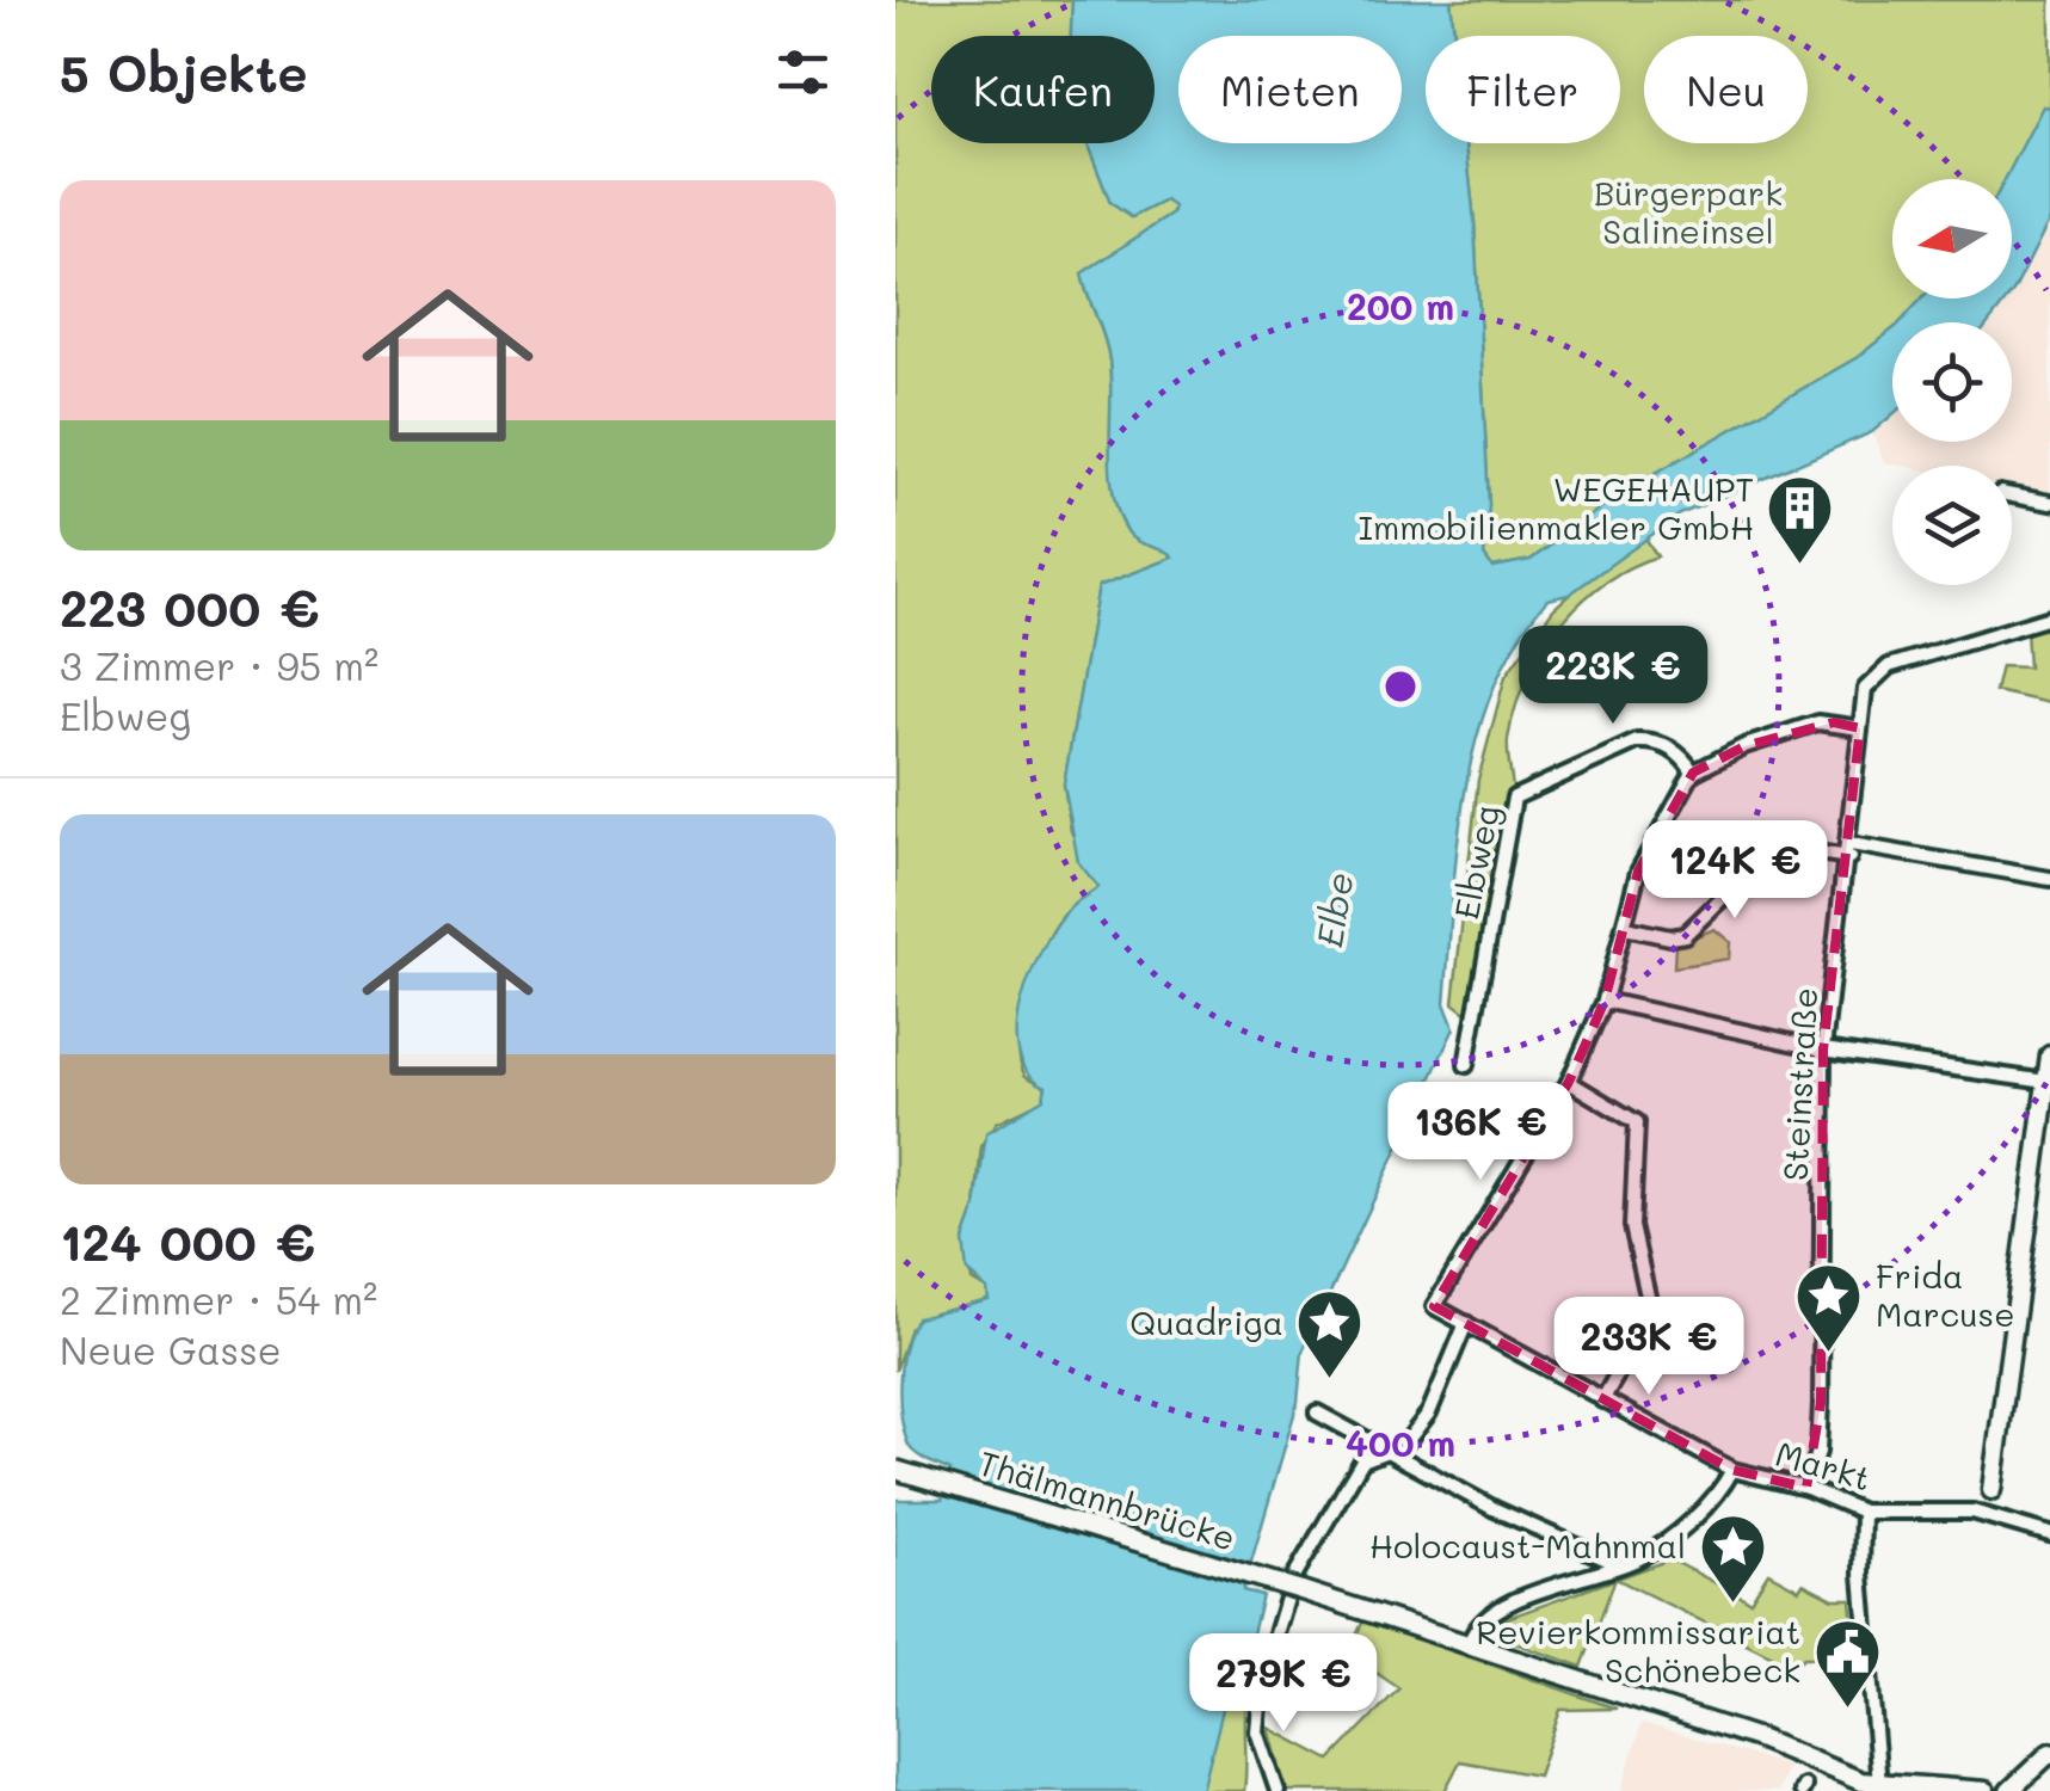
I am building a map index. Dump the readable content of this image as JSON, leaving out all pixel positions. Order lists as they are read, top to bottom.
{
  "streets": {
    "street": [
      "Elbweg",
      "Steinstraße",
      "Markt",
      "Thälmannbrücke"
    ]
  },
  "crossings": [
    ["Steinstraße", "Markt"]
  ],
  "water": ["Elbe"],
  "parks": ["Bürgerpark Salineinsel"],
  "places": {
    "building": ["WEGEHAUPT Immobilienmakler GmbH"],
    "place": ["Frida Marcuse", "Quadriga", "Holocaust-Mahnmal"],
    "public building": ["Revierkommissariat Schönebeck"]
  },
  "north": "left",
  "page": {
    "heading": "5 Objekte",
    "chip": [
      "Kaufen",
      "Mieten",
      "Filter",
      "Neu"
    ],
    "list": [
      {
        "name": "223 000 €",
        "note": "3 Zimmer · 95 m² · Elbweg"
      },
      {
        "name": "124 000 €",
        "note": "2 Zimmer · 54 m² · Neue Gasse"
      }
    ],
    "price": [
      "223K €",
      "124K €",
      "136K €",
      "233K €",
      "279K €"
    ]
  },
  "rings": ["200 m", "400 m"]
}
